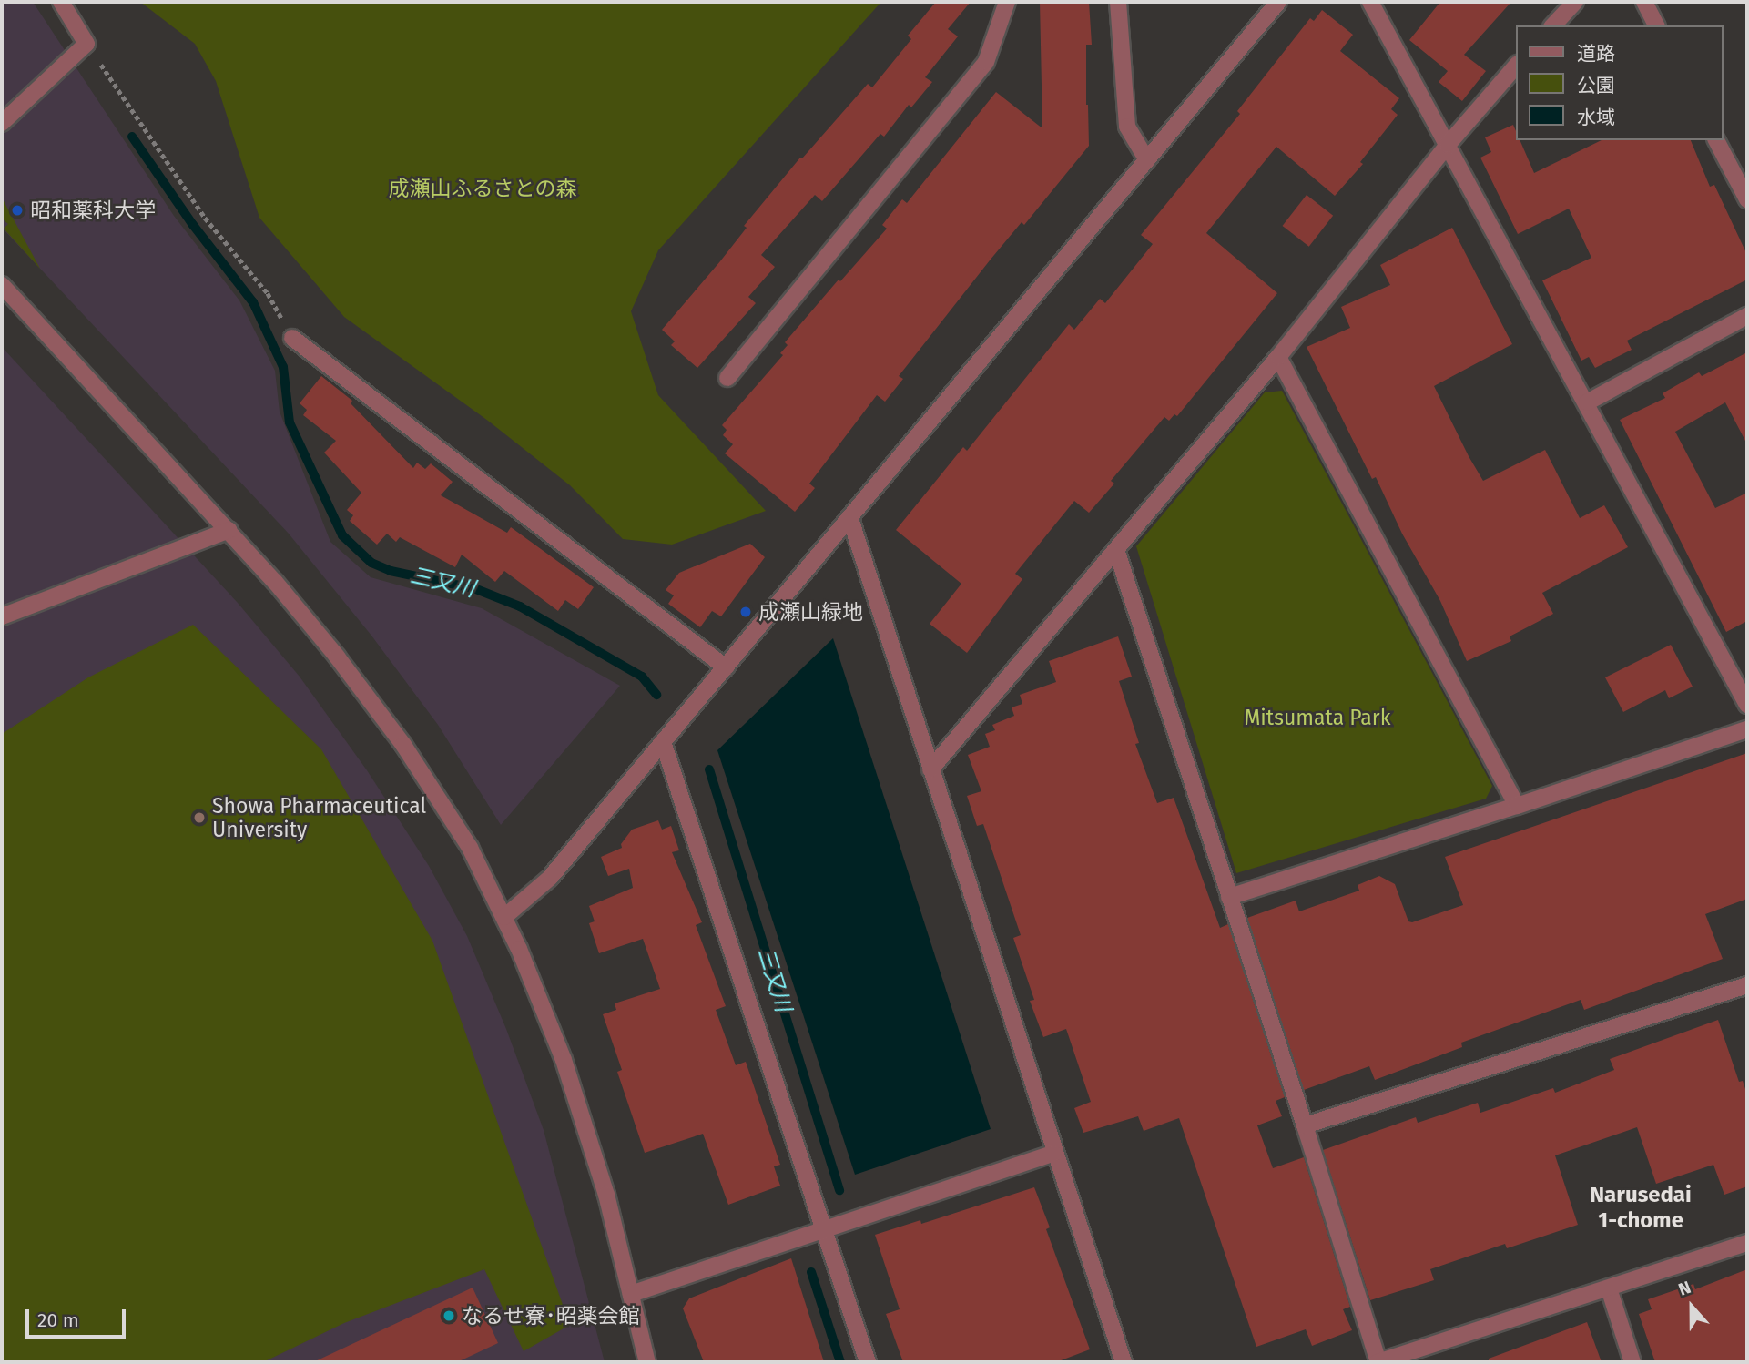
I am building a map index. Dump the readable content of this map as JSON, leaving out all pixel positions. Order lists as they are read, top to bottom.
{
  "districts": ["Narusedai 1-chome"],
  "water": ["三又川"],
  "parks": ["成瀬山ふるさとの森", "Mitsumata Park"],
  "places": [
    "昭和薬科大学",
    "成瀬山緑地",
    "Showa Pharmaceutical University",
    "なるせ寮･昭薬会館"
  ],
  "legend": ["道路", "公園", "水域"],
  "scale_bar": "20 m",
  "north": "top"
}
